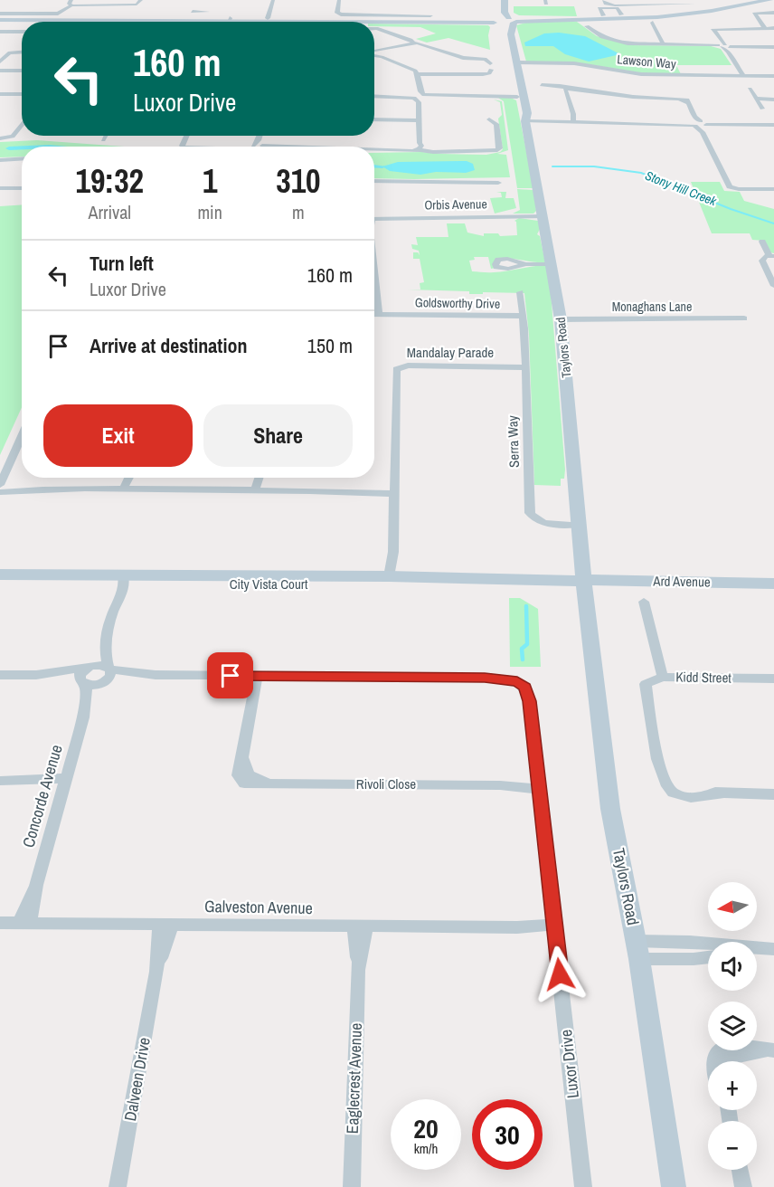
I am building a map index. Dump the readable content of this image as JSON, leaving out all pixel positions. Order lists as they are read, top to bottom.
{
  "streets": {
    "street": [
      "Lawson Way",
      "Orbis Avenue",
      "Goldsworthy Drive",
      "Monaghans Lane",
      "Taylors Road",
      "Mandalay Parade",
      "Serra Way",
      "Ard Avenue",
      "City Vista Court",
      "Kidd Street",
      "Rivoli Close",
      "Concorde Avenue",
      "Galveston Avenue",
      "Luxor Drive",
      "Eaglecrest Avenue",
      "Dalveen Drive"
    ]
  },
  "crossings": [
    ["Lawson Way", "Taylors Road"],
    ["Orbis Avenue", "Taylors Road"],
    ["Goldsworthy Drive", "Serra Way"],
    ["Monaghans Lane", "Taylors Road"],
    ["Taylors Road", "Serra Way"],
    ["Taylors Road", "Ard Avenue"],
    ["Taylors Road", "City Vista Court"],
    ["Mandalay Parade", "Serra Way"],
    ["Mandalay Parade", "City Vista Court"],
    ["Ard Avenue", "City Vista Court"],
    ["Rivoli Close", "Luxor Drive"],
    ["Concorde Avenue", "Galveston Avenue"],
    ["Concorde Avenue", "Luxor Drive"],
    ["Galveston Avenue", "Luxor Drive"],
    ["Galveston Avenue", "Eaglecrest Avenue"],
    ["Galveston Avenue", "Dalveen Drive"]
  ],
  "water": ["Stony Hill Creek"],
  "north": "left",
  "page": {
    "turn": ["160 m", "Luxor Drive"],
    "eta": [
      "19:32",
      "Arrival",
      "1",
      "min",
      "310",
      "m"
    ],
    "list": [
      {
        "name": "Turn left",
        "note": "Luxor Drive",
        "value": "160 m"
      },
      {
        "name": "Arrive at destination",
        "value": "150 m"
      }
    ],
    "buttons": ["Exit", "Share"],
    "map_buttons": ["+", "−"],
    "speed": "20 km/h",
    "limit": "30"
  }
}
